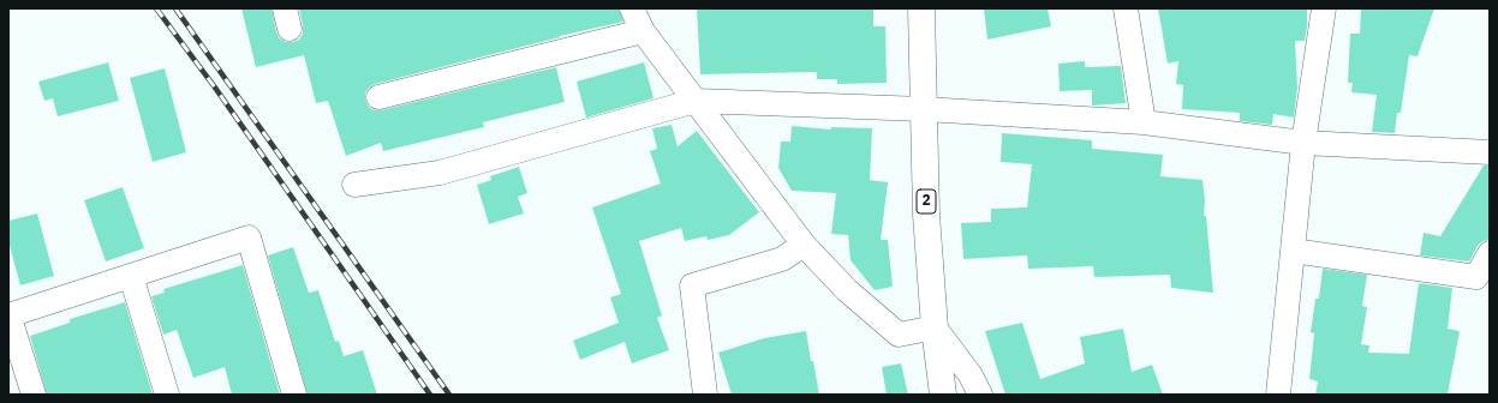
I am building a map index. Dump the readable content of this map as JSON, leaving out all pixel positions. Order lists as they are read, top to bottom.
{
  "streets": {
    "highway": ["2"]
  }
}
